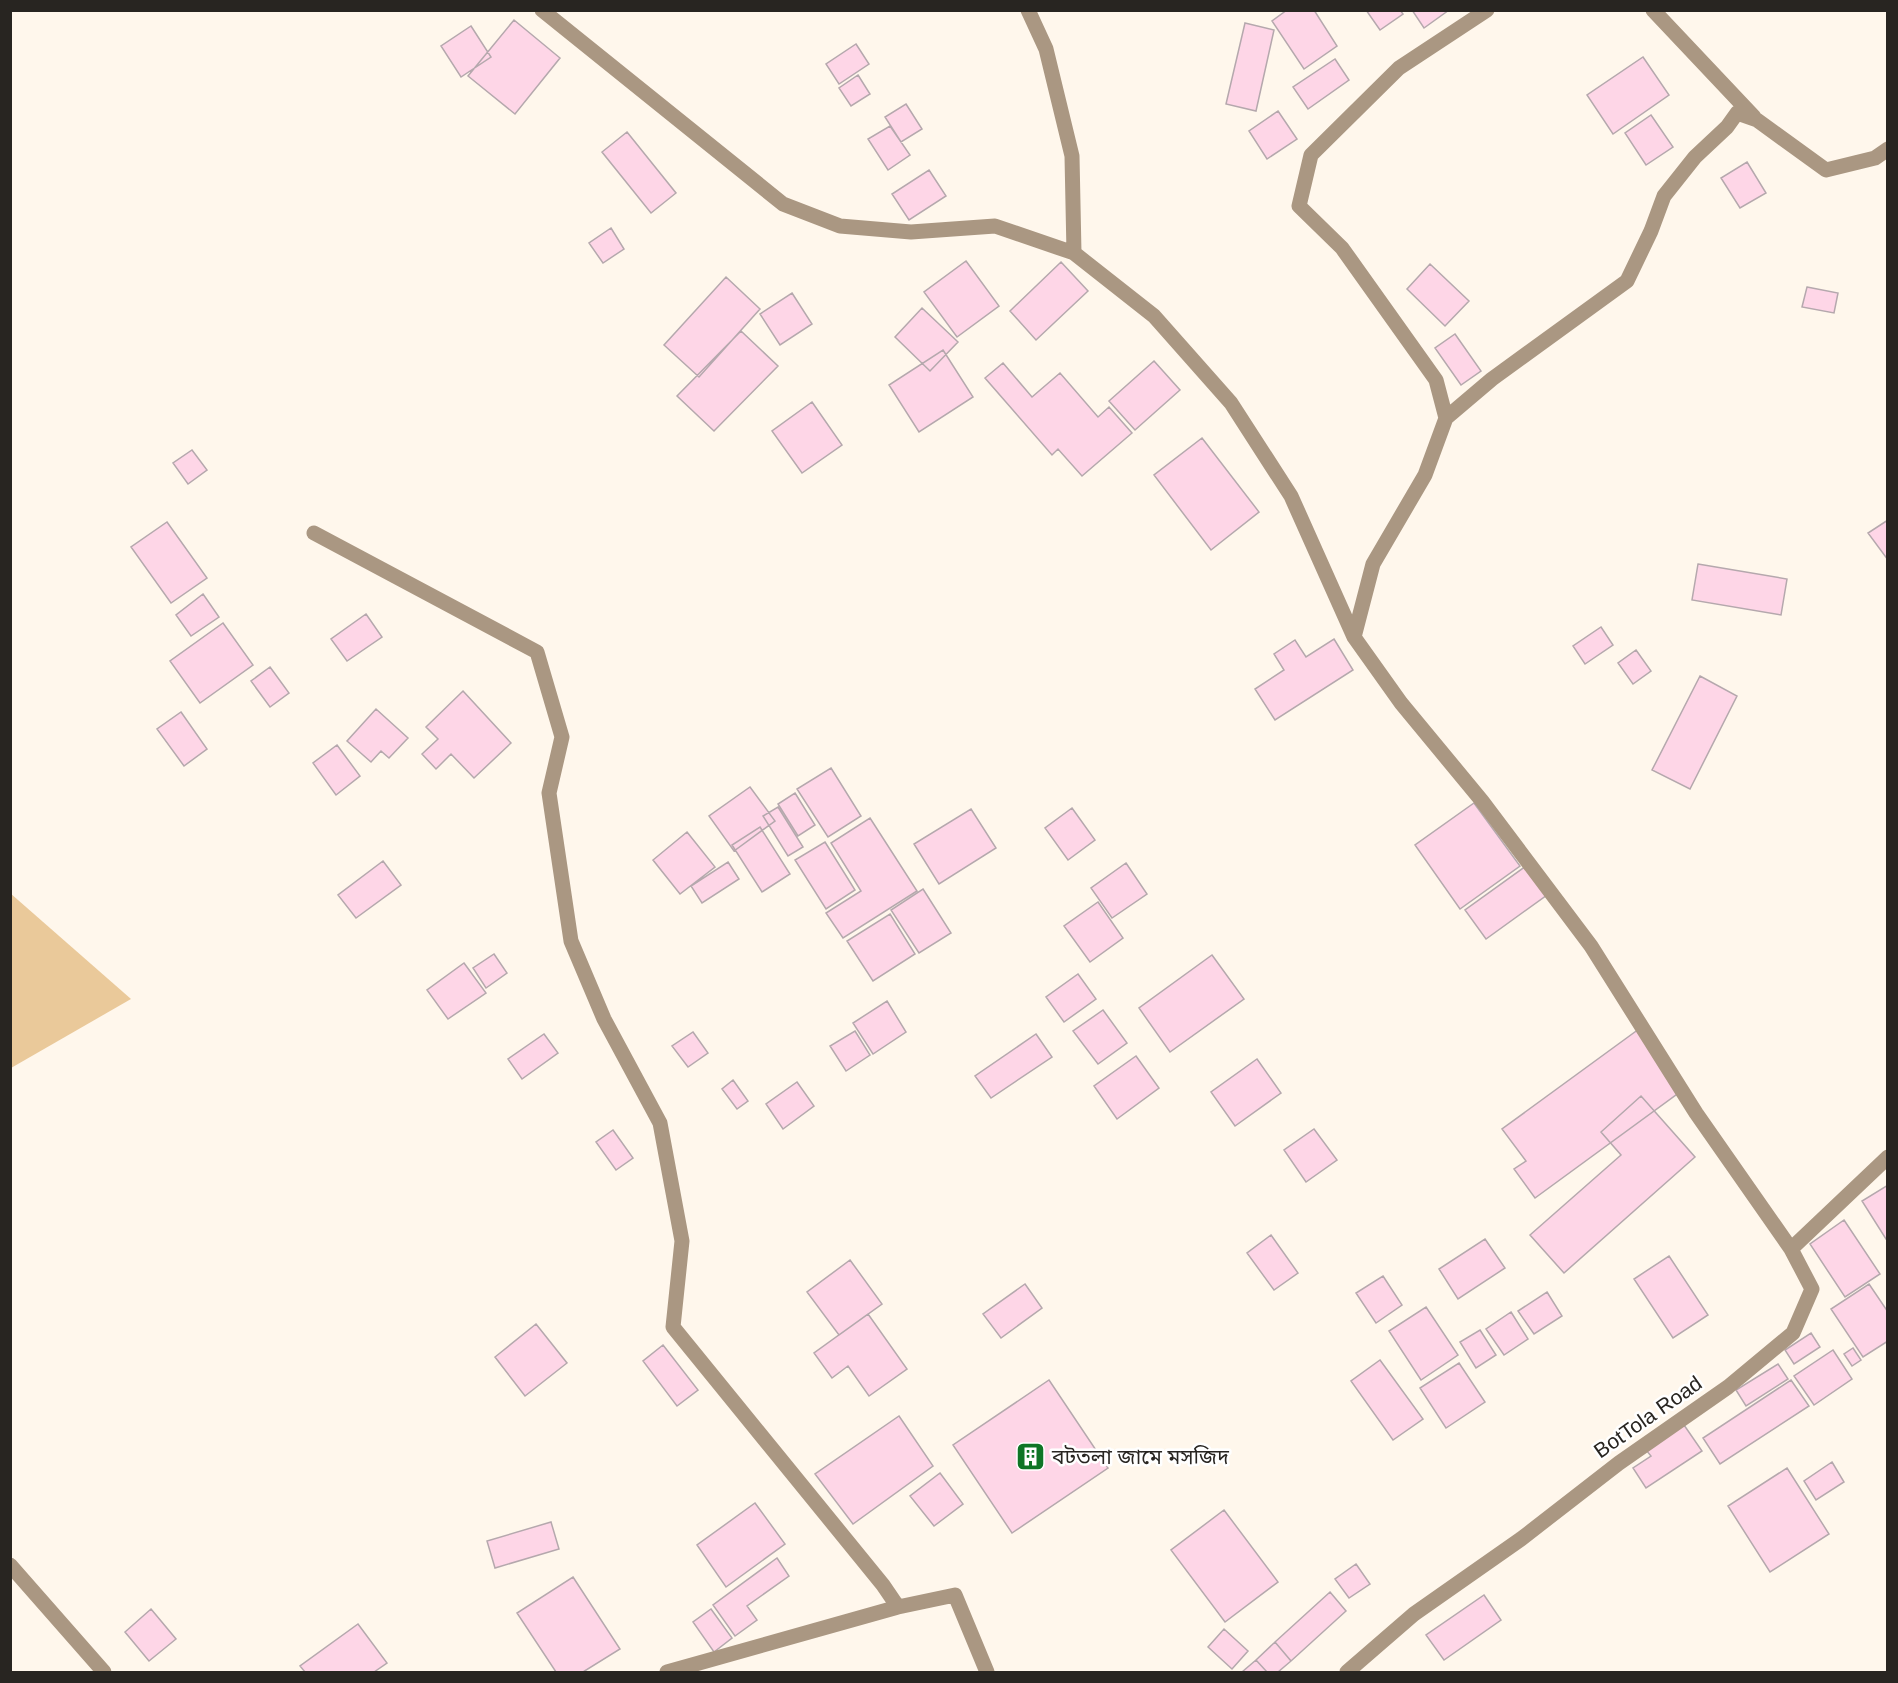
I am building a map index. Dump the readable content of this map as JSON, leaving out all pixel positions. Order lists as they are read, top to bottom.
{
  "streets": {
    "street": ["BotTola Road"]
  },
  "places": {
    "building": ["বটতলা জামে মসজিদ"]
  }
}
